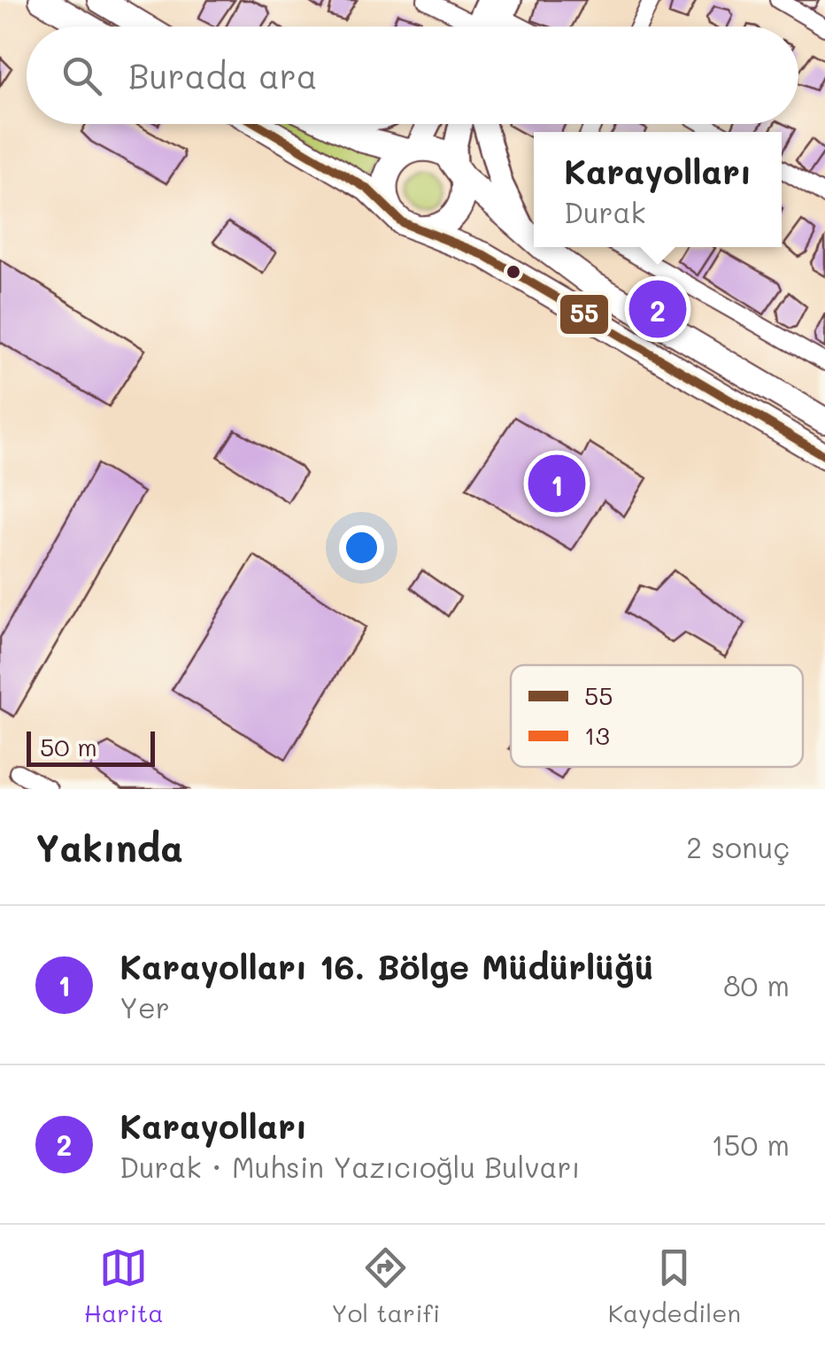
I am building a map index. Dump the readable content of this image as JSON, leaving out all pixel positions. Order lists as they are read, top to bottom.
{
  "lines": ["transit line 55"],
  "legend": ["55", "13"],
  "scale_bar": "50 m",
  "page": {
    "search": "Burada ara",
    "popup": ["Karayolları", "Durak"],
    "pins": ["2", "1"],
    "scale": "50 m",
    "heading": ["Yakında", "2 sonuç"],
    "list": [
      {
        "mark": "1",
        "name": "Karayolları 16. Bölge Müdürlüğü",
        "note": "Yer",
        "value": "80 m"
      },
      {
        "mark": "2",
        "name": "Karayolları",
        "note": "Durak · Muhsin Yazıcıoğlu Bulvarı",
        "value": "150 m"
      }
    ],
    "nav": ["Harita", "Yol tarifi", "Kaydedilen"]
  }
}
